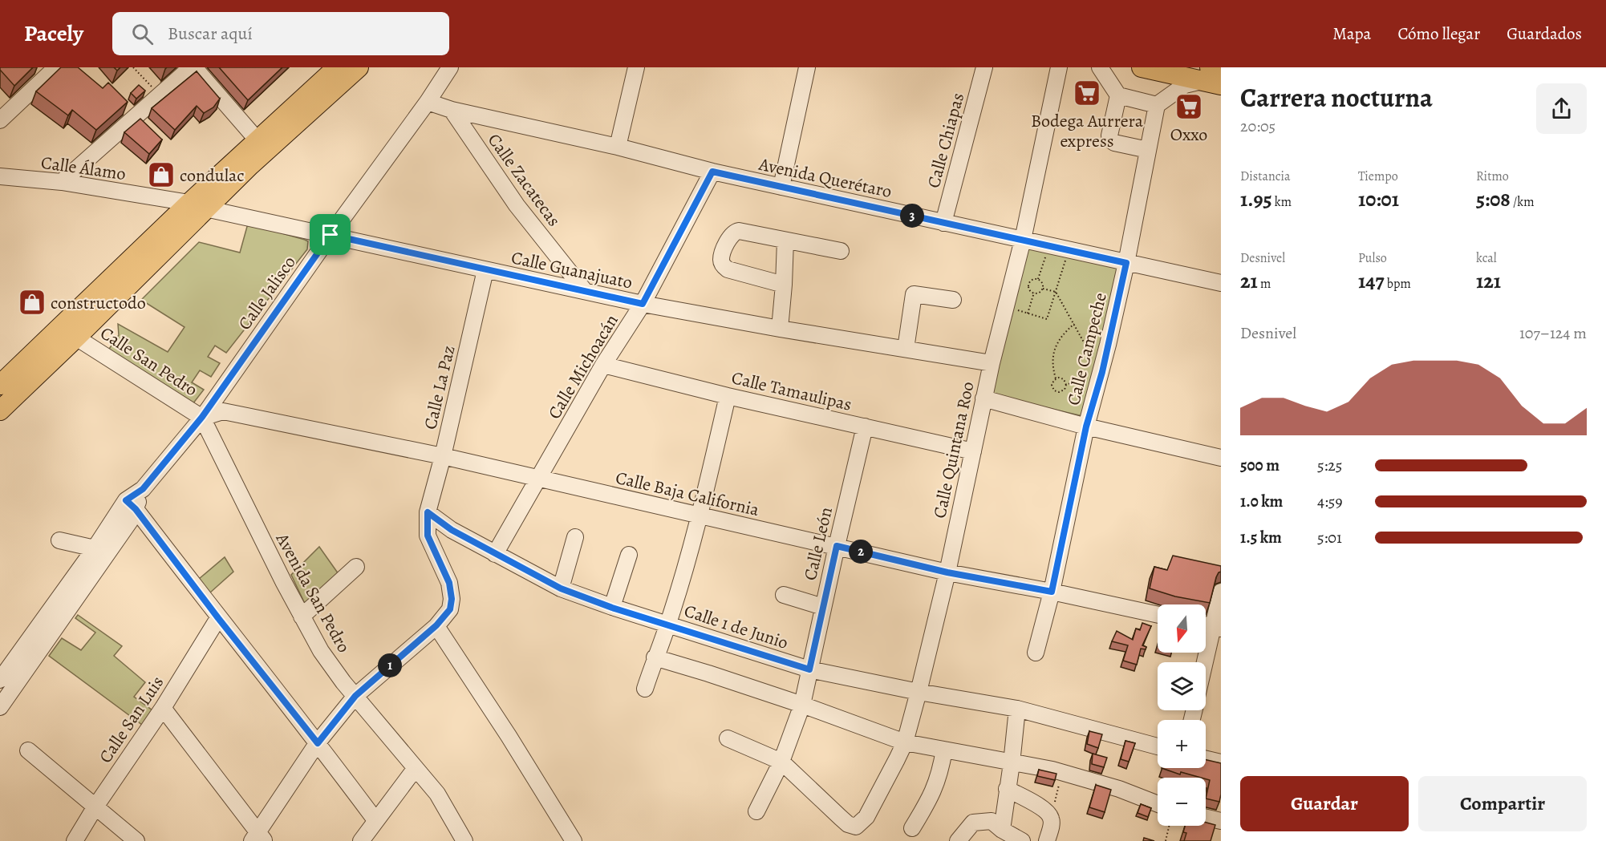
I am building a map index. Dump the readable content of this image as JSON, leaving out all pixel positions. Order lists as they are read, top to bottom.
{
  "streets": {
    "street": [
      "Calle Chiapas",
      "Calle Álamo",
      "Avenida Querétaro",
      "Calle Zacatecas",
      "Calle Guanajuato",
      "Calle Jalisco",
      "Calle Campeche",
      "Calle San Pedro",
      "Calle Michoacán",
      "Calle La Paz",
      "Calle Tamaulipas",
      "Calle Quintana Roo",
      "Calle Baja California",
      "Calle León",
      "Avenida San Pedro",
      "Calle 1 de Junio",
      "Calle San Luis"
    ]
  },
  "crossings": [
    ["Calle Chiapas", "Avenida Querétaro"],
    ["Calle Álamo", "Calle Guanajuato"],
    ["Avenida Querétaro", "Calle Zacatecas"],
    ["Avenida Querétaro", "Calle Campeche"],
    ["Avenida Querétaro", "Calle Michoacán"],
    ["Avenida Querétaro", "Calle Quintana Roo"],
    ["Calle Zacatecas", "Calle Guanajuato"],
    ["Calle Guanajuato", "Calle Jalisco"],
    ["Calle Guanajuato", "Calle Michoacán"],
    ["Calle Guanajuato", "Calle La Paz"],
    ["Calle Guanajuato", "Calle Quintana Roo"],
    ["Calle Jalisco", "Calle San Pedro"],
    ["Calle Jalisco", "Calle Baja California"],
    ["Calle Jalisco", "Avenida San Pedro"],
    ["Calle Campeche", "Calle Baja California"],
    ["Calle San Pedro", "Calle Baja California"],
    ["Calle San Pedro", "Avenida San Pedro"],
    ["Calle Michoacán", "Calle Tamaulipas"],
    ["Calle Michoacán", "Calle Baja California"],
    ["Calle Michoacán", "Calle 1 de Junio"],
    ["Calle La Paz", "Calle Baja California"],
    ["Calle La Paz", "Calle 1 de Junio"],
    ["Calle Tamaulipas", "Calle Quintana Roo"],
    ["Calle Tamaulipas", "Calle León"],
    ["Calle Quintana Roo", "Calle Baja California"],
    ["Calle Quintana Roo", "Calle León"],
    ["Calle Quintana Roo", "Calle 1 de Junio"],
    ["Calle Baja California", "Calle León"],
    ["Calle Baja California", "Avenida San Pedro"],
    ["Calle León", "Calle 1 de Junio"]
  ],
  "places": {
    "supermarket": ["Bodega Aurrera express", "Oxxo"],
    "shop": ["condulac", "constructodo"]
  },
  "north": "bottom",
  "page": {
    "header": "Pacely",
    "search": "Buscar aquí",
    "nav": ["Mapa", "Cómo llegar", "Guardados"],
    "heading": ["Carrera nocturna", "20:05"],
    "stats": [
      ["Distancia", "1.95 km"],
      ["Tiempo", "10:01"],
      ["Ritmo", "5:08 /km"],
      ["Desnivel", "21 m"],
      ["Pulso", "147 bpm"],
      ["kcal", "121"]
    ],
    "pins": ["3", "2", "1"],
    "chart": ["Desnivel", "107–124 m"],
    "list": [
      {
        "name": "500 m",
        "note": "5:25"
      },
      {
        "name": "1.0 km",
        "note": "4:59"
      },
      {
        "name": "1.5 km",
        "note": "5:01"
      }
    ],
    "map_buttons": ["+", "−"],
    "buttons": ["Guardar", "Compartir"]
  }
}
